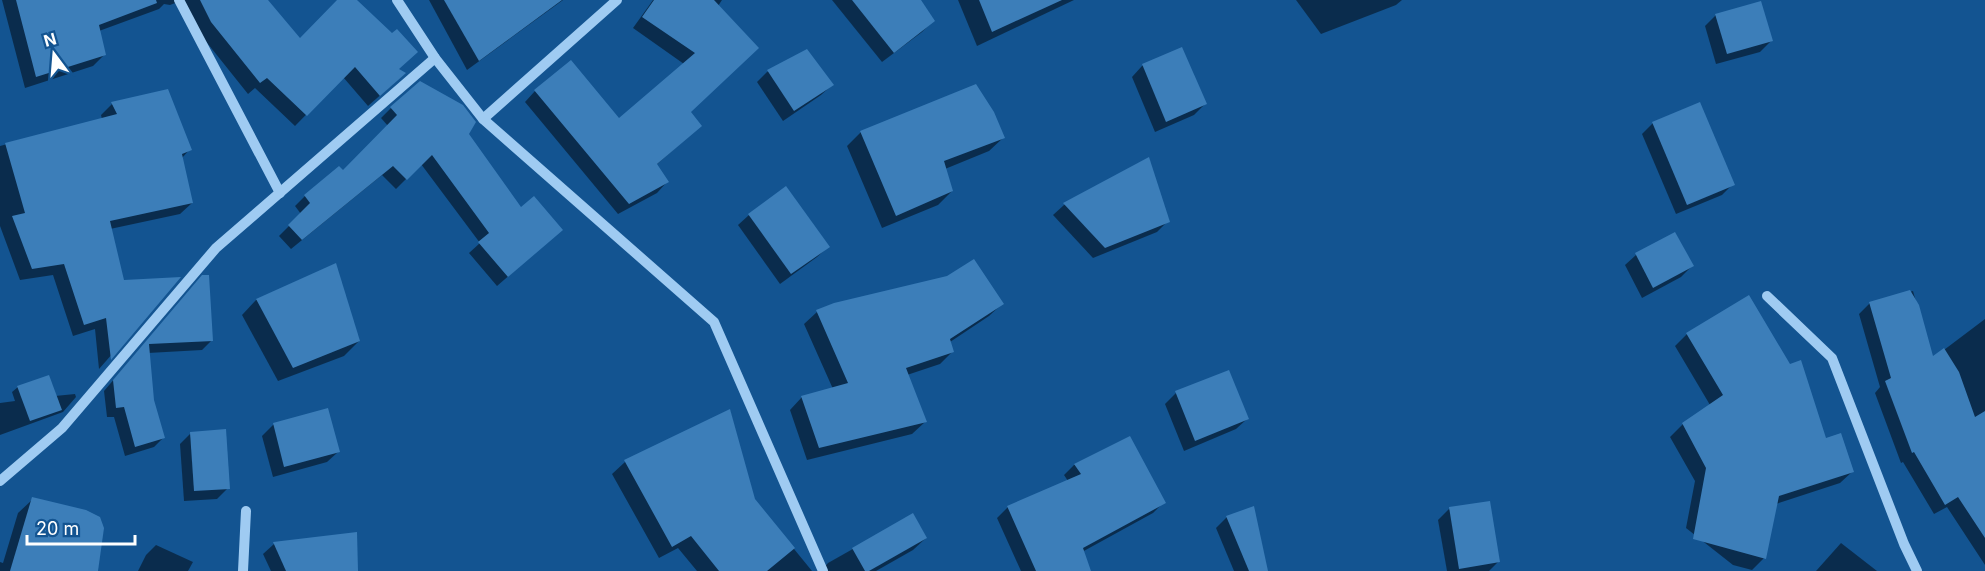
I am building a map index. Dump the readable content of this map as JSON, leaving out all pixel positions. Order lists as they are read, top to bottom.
{
  "scale_bar": "20 m",
  "north": "top"
}
